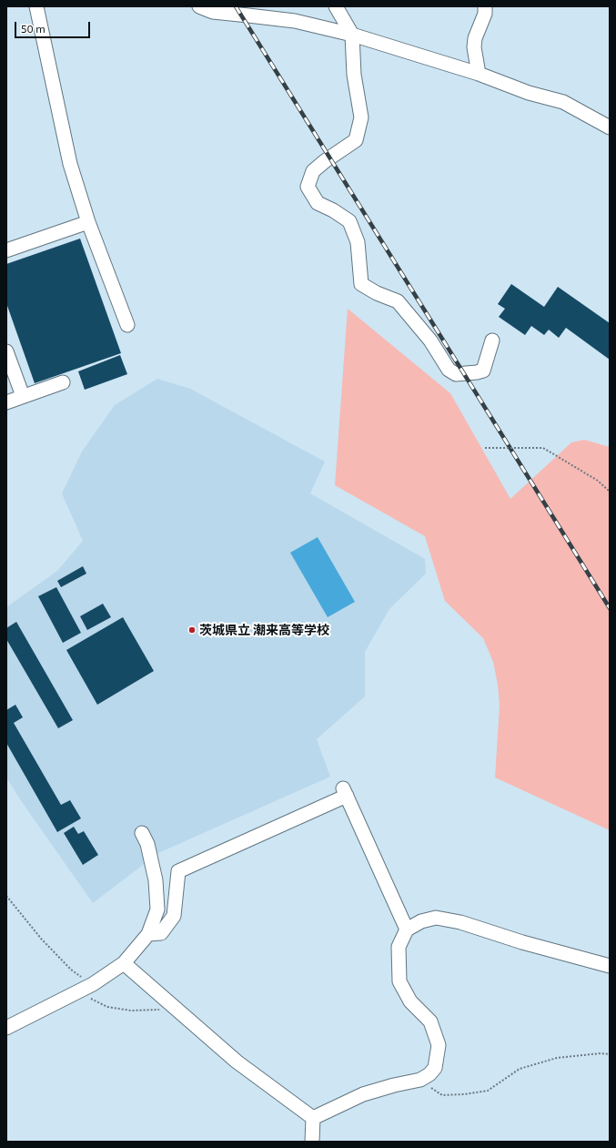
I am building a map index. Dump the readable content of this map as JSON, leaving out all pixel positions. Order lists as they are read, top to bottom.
{
  "places": ["茨城県立 潮来高等学校"],
  "scale_bar": "50 m"
}
